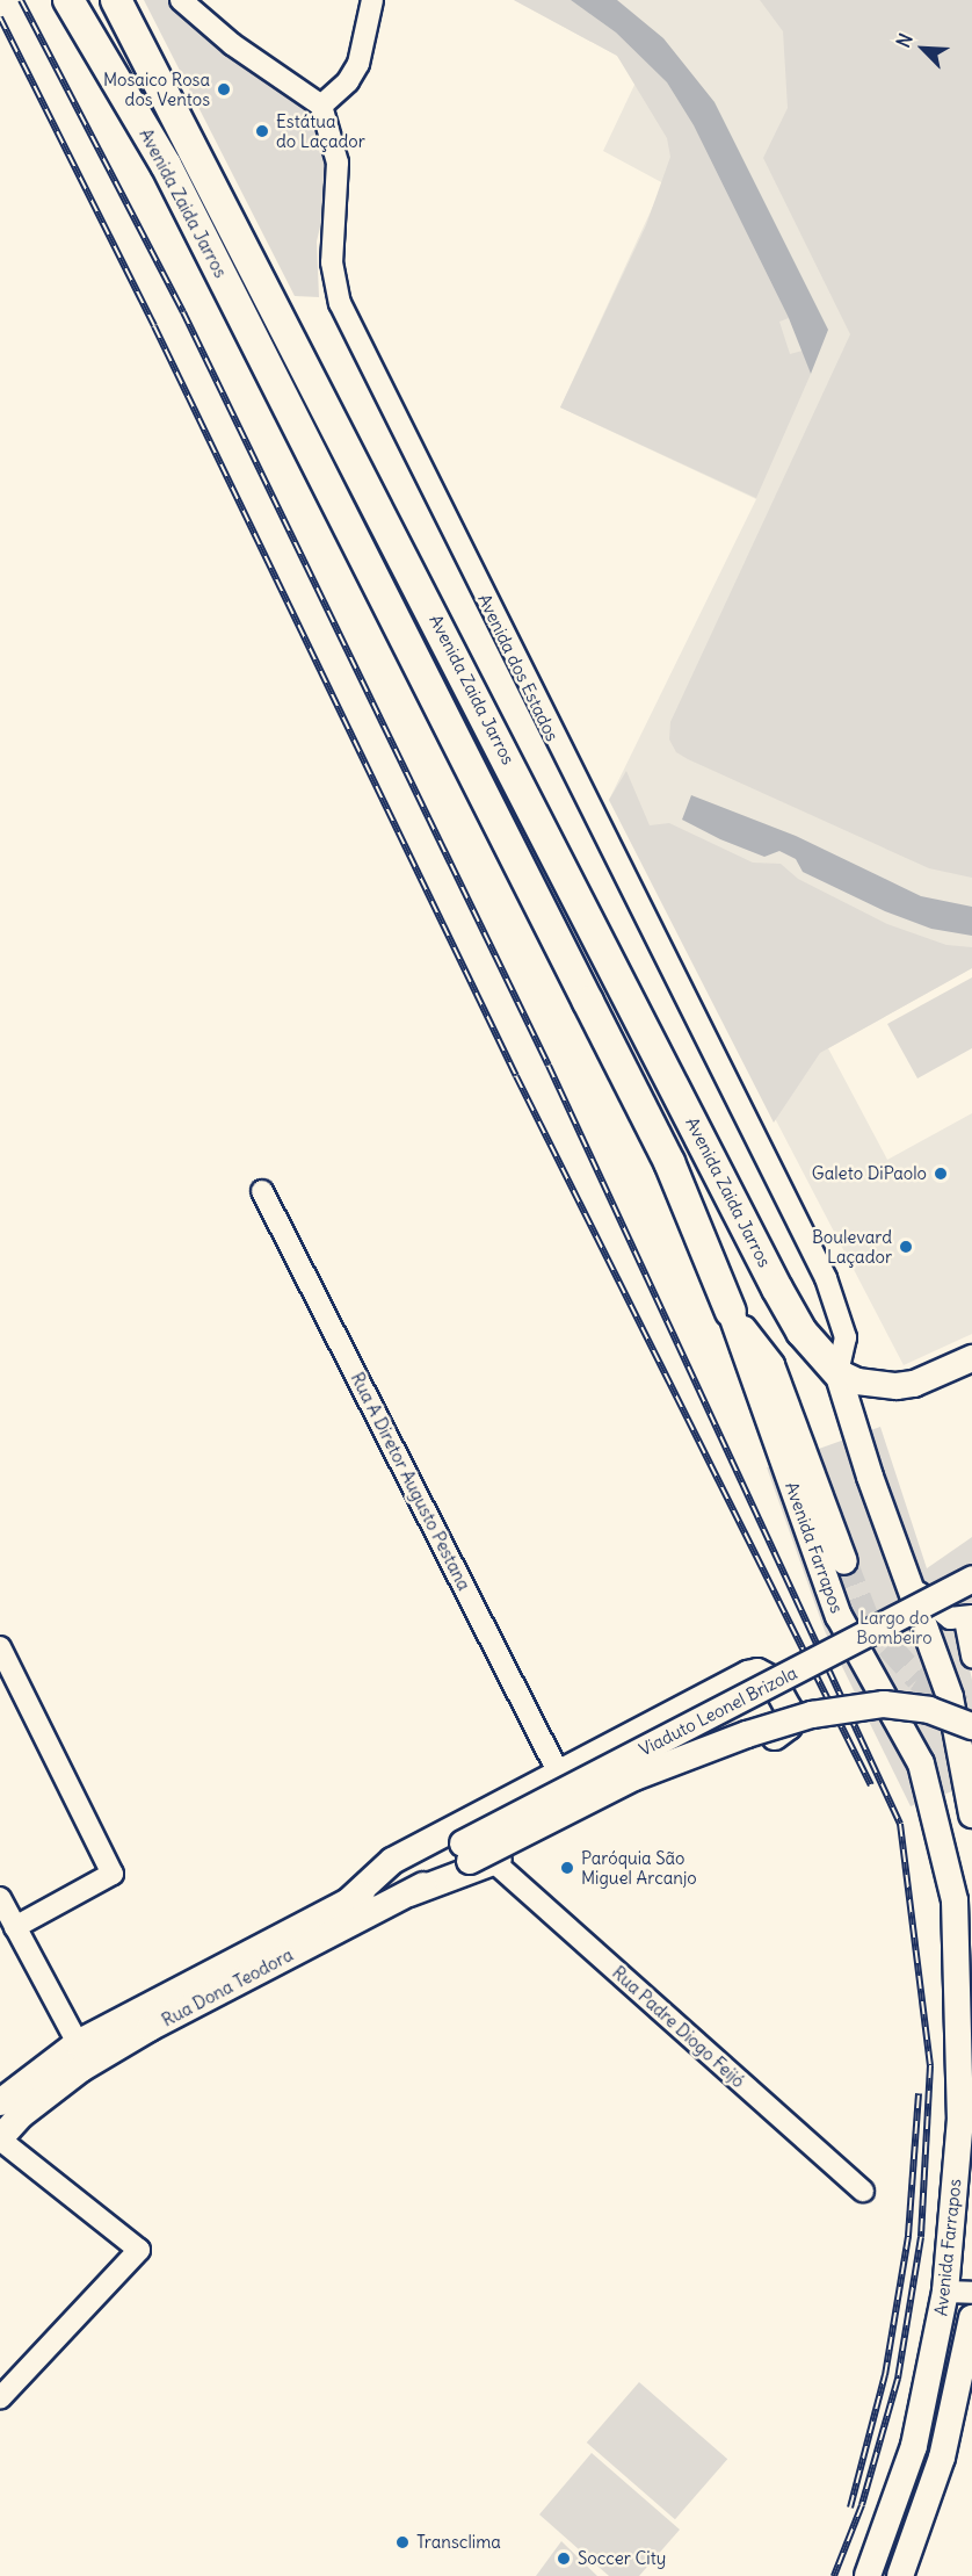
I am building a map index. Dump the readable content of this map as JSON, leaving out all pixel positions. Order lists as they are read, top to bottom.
{
  "streets": {
    "highway": ["Avenida Zaida Jarros"],
    "main road": ["Avenida Farrapos", "Viaduto Leonel Brizola", "Rua Dona Teodora"],
    "street": ["Avenida dos Estados", "Rua A Diretor Augusto Pestana", "Rua Padre Diogo Feijó"]
  },
  "crossings": [
    ["Avenida Zaida Jarros", "Avenida dos Estados"],
    ["Avenida Zaida Jarros", "Avenida Farrapos"],
    ["Viaduto Leonel Brizola", "Rua Dona Teodora"],
    ["Viaduto Leonel Brizola", "Rua Padre Diogo Feijó"],
    ["Rua Dona Teodora", "Rua Padre Diogo Feijó"]
  ],
  "parks": ["Largo do Bombeiro"],
  "places": [
    "Mosaico Rosa dos Ventos",
    "Estátua do Laçador",
    "Galeto DiPaolo",
    "Boulevard Laçador",
    "Paróquia São Miguel Arcanjo",
    "Transclima",
    "Soccer City"
  ],
  "north": "top left"
}
